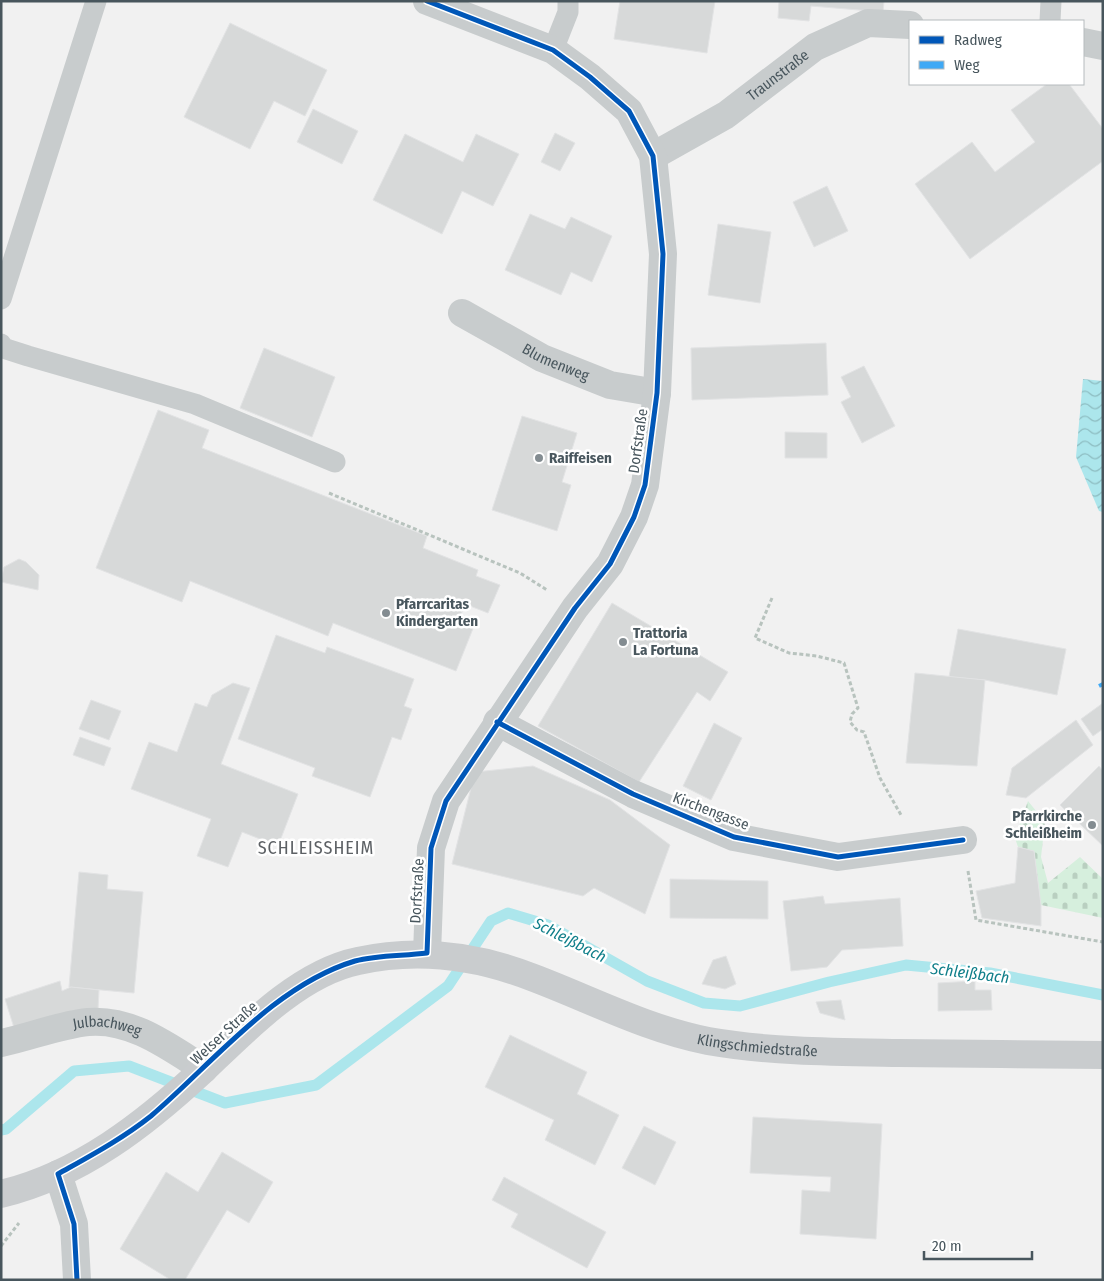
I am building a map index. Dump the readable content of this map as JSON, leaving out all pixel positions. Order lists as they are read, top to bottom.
{
  "streets": {
    "main road": ["Welser Straße", "Klingschmiedstraße"],
    "street": [
      "Traunstraße",
      "Blumenweg",
      "Dorfstraße",
      "Kirchengasse",
      "Julbachweg"
    ]
  },
  "crossings": [
    ["Traunstraße", "Dorfstraße"],
    ["Blumenweg", "Dorfstraße"],
    ["Dorfstraße", "Kirchengasse"],
    ["Dorfstraße", "Welser Straße"],
    ["Dorfstraße", "Klingschmiedstraße"],
    ["Julbachweg", "Welser Straße"],
    ["Welser Straße", "Klingschmiedstraße"]
  ],
  "districts": ["SCHLEISSHEIM"],
  "water": ["Schleißbach"],
  "places": [
    "Raiffeisen",
    "Pfarrcaritas Kindergarten",
    "Trattoria La Fortuna",
    "Pfarrkirche Schleißheim"
  ],
  "legend": ["Radweg", "Weg"],
  "scale_bar": "20 m"
}
